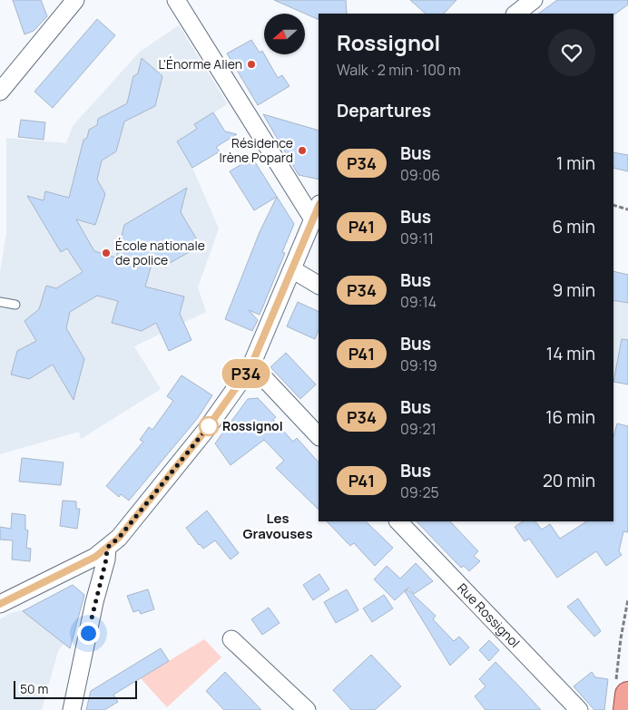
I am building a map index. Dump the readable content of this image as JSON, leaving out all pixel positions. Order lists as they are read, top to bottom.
{
  "streets": {
    "street": ["Rue Rossignol"]
  },
  "districts": ["Les Gravouses"],
  "places": [
    "L'Énorme Alien",
    "Résidence Irène Popard",
    "École nationale de police",
    "Rossignol"
  ],
  "lines": ["bus line P34"],
  "scale_bar": "50 m",
  "north": "left",
  "page": {
    "on_map": "P34",
    "heading": [
      ["Rossignol", "Walk · 2 min · 100 m"],
      "Departures"
    ],
    "list": [
      {
        "mark": "P34",
        "name": "Bus",
        "note": "09:06",
        "value": "1 min"
      },
      {
        "mark": "P41",
        "name": "Bus",
        "note": "09:11",
        "value": "6 min"
      },
      {
        "mark": "P34",
        "name": "Bus",
        "note": "09:14",
        "value": "9 min"
      },
      {
        "mark": "P41",
        "name": "Bus",
        "note": "09:19",
        "value": "14 min"
      },
      {
        "mark": "P34",
        "name": "Bus",
        "note": "09:21",
        "value": "16 min"
      },
      {
        "mark": "P41",
        "name": "Bus",
        "note": "09:25",
        "value": "20 min"
      }
    ],
    "scale": "50 m"
  }
}
